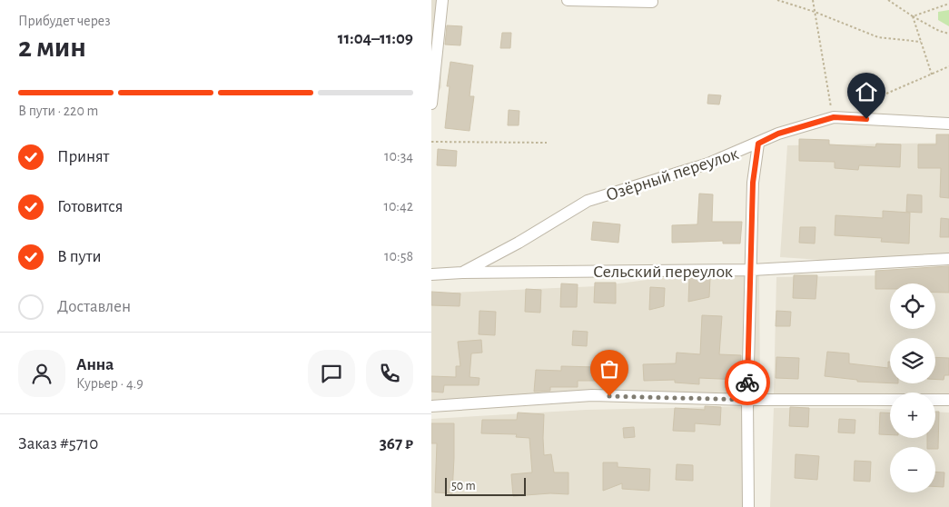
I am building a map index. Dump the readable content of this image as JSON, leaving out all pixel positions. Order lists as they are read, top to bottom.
{
  "streets": {
    "street": ["Озёрный переулок", "Сельский переулок"]
  },
  "crossings": [
    ["Озёрный переулок", "Сельский переулок"]
  ],
  "scale_bar": "50 m",
  "page": {
    "heading": ["2 мин", "Прибудет через", "11:04–11:09"],
    "panel": [
      "Анна",
      "Курьер · 4.9",
      "Заказ #5710",
      "367 ₽"
    ],
    "bar": "В пути · 220 m",
    "list": [
      ["Принят", "10:34"],
      ["Готовится", "10:42"],
      ["В пути", "10:58"],
      "Доставлен"
    ],
    "map_buttons": ["+", "−"],
    "scale": "50 m"
  }
}
